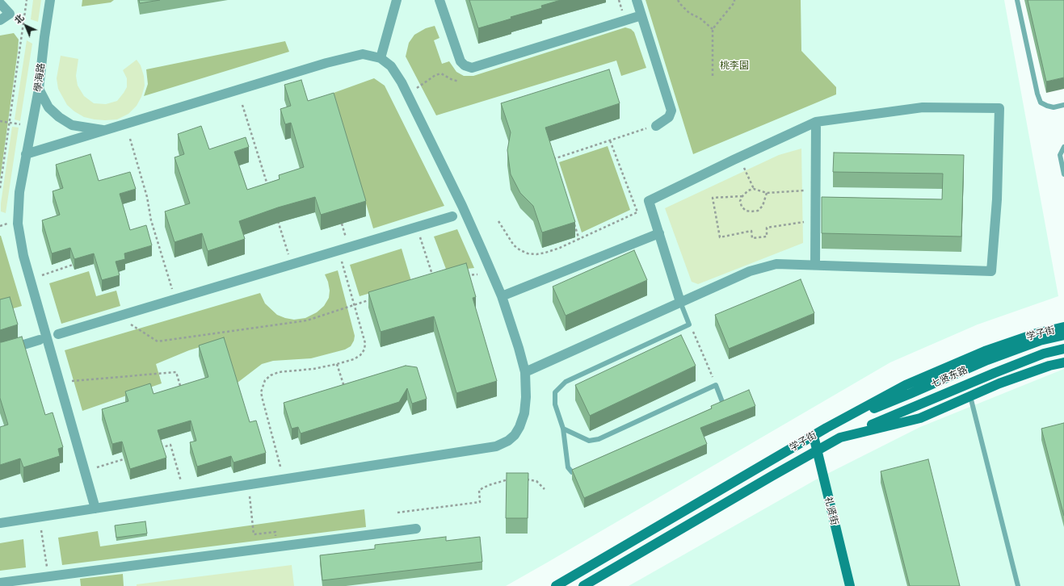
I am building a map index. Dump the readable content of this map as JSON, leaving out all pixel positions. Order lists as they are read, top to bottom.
{
  "streets": {
    "main road": ["学子街", "七贤东路", "礼贤街"],
    "street": ["學海路"]
  },
  "crossings": [
    ["学子街", "七贤东路"],
    ["学子街", "礼贤街"]
  ],
  "parks": ["桃李園"],
  "north": "top left"
}
